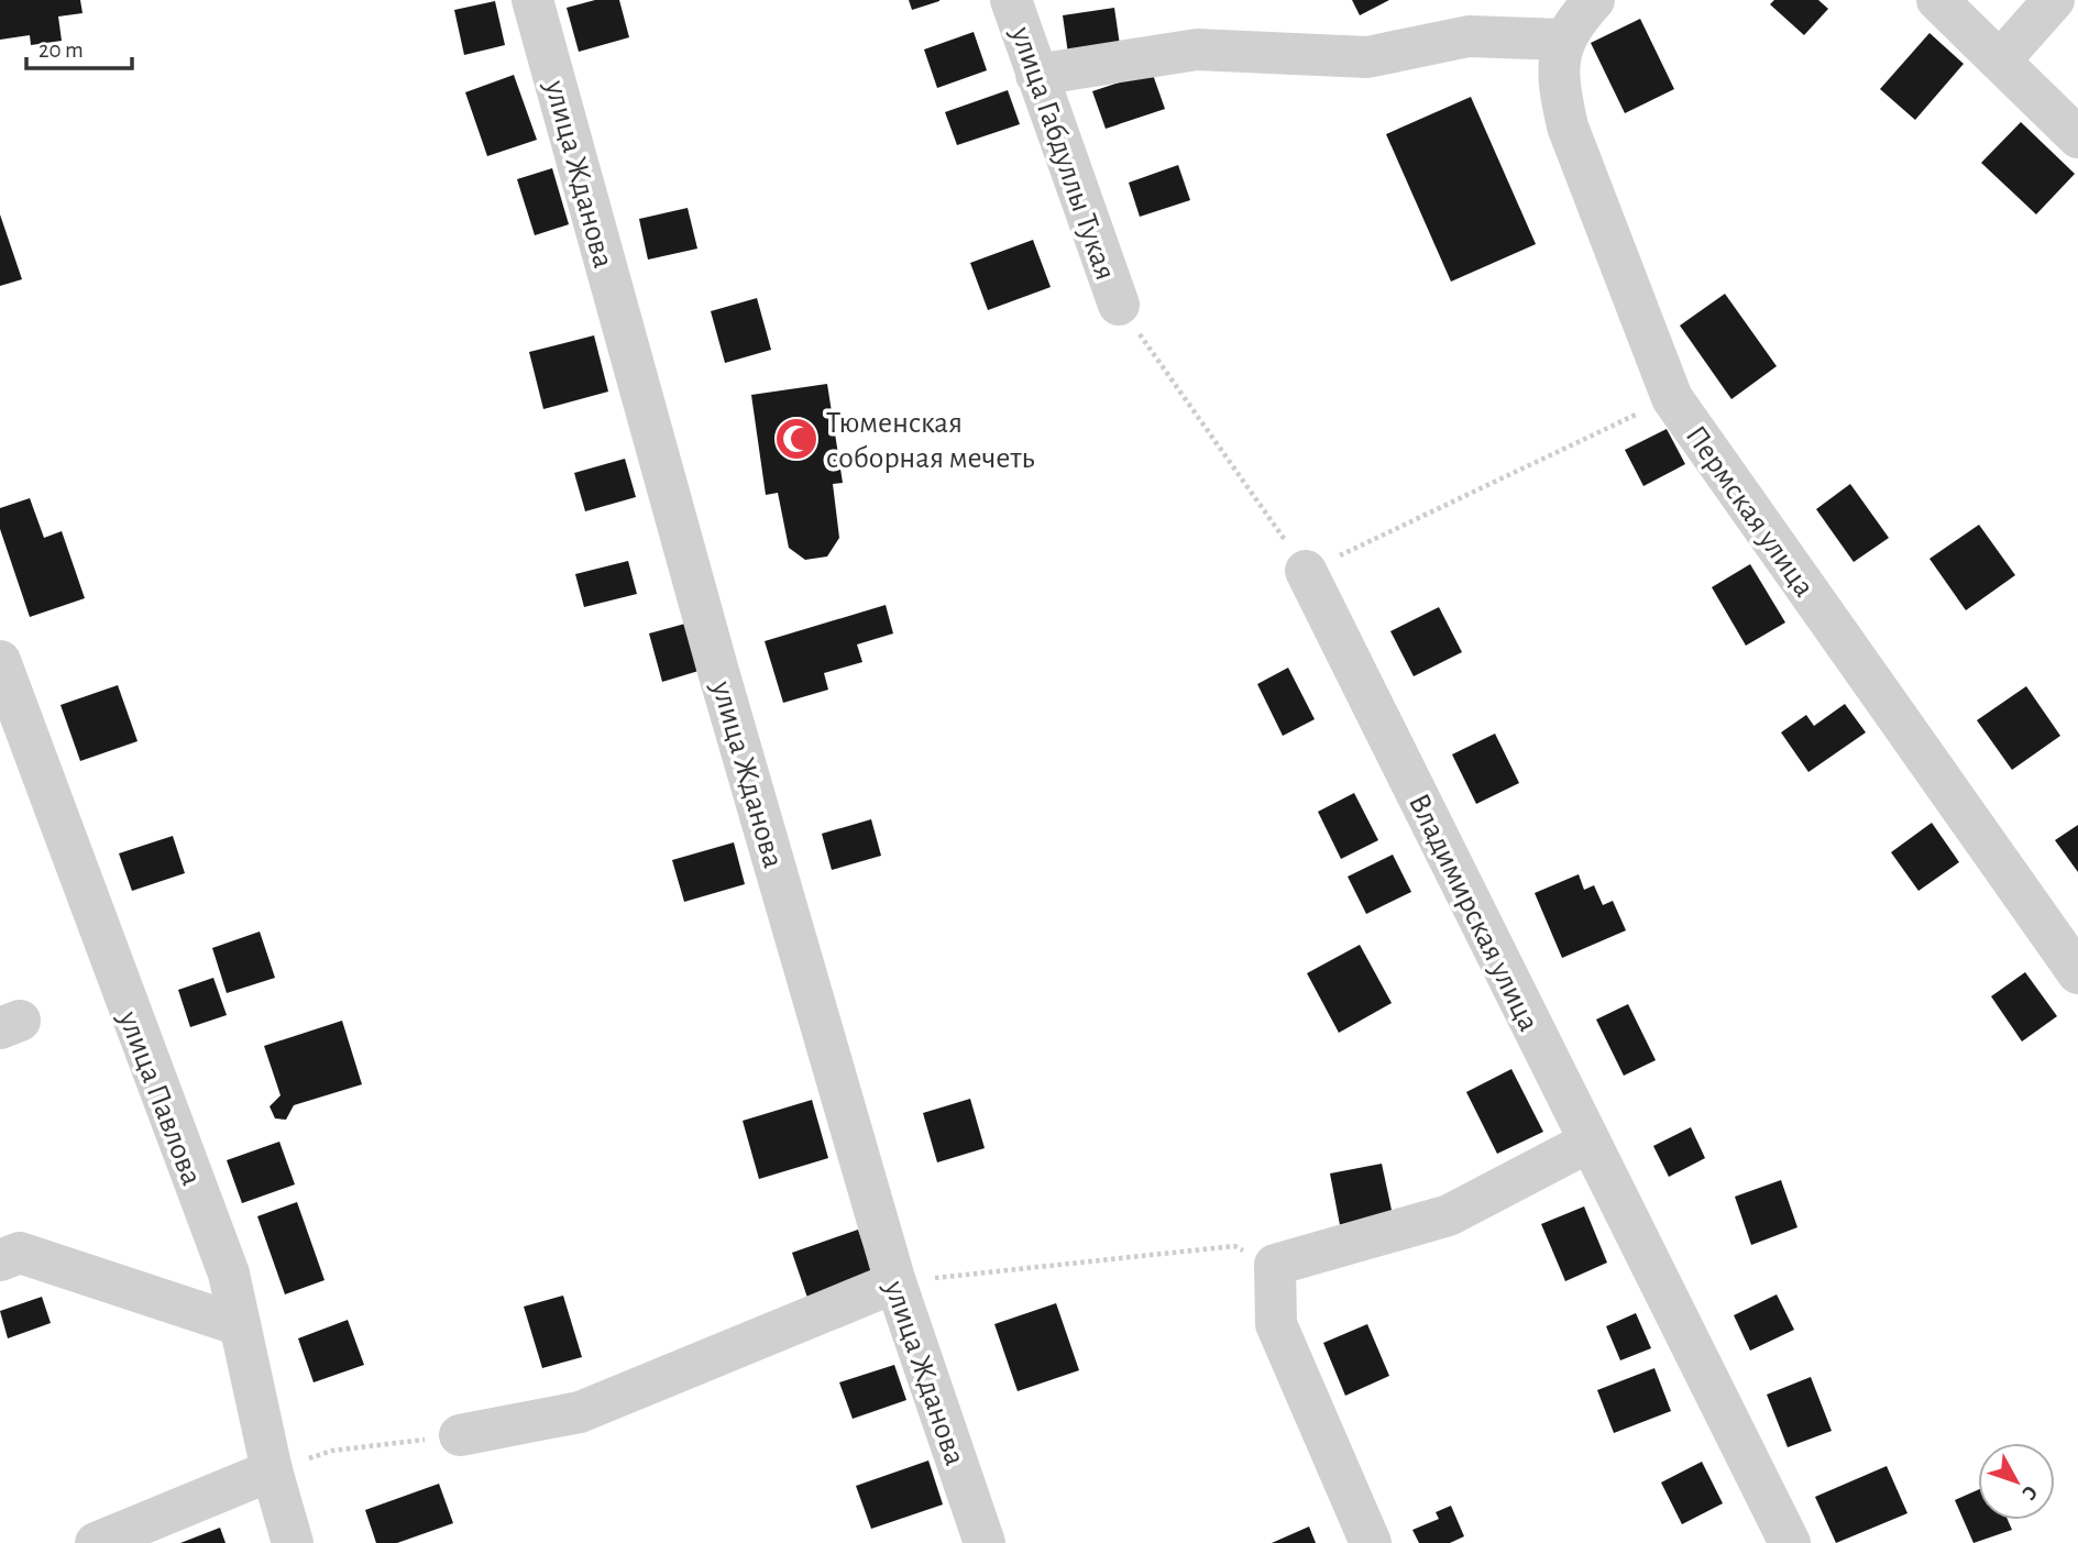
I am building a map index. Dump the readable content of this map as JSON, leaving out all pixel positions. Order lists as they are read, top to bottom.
{
  "streets": {
    "street": [
      "улица Габдуллы Тукая",
      "улица Жданова",
      "Пермская улица",
      "Владимирская улица",
      "улица Павлова"
    ]
  },
  "places": {
    "mosque": ["Тюменская соборная мечеть"]
  },
  "scale_bar": "20 m",
  "north": "bottom right"
}
